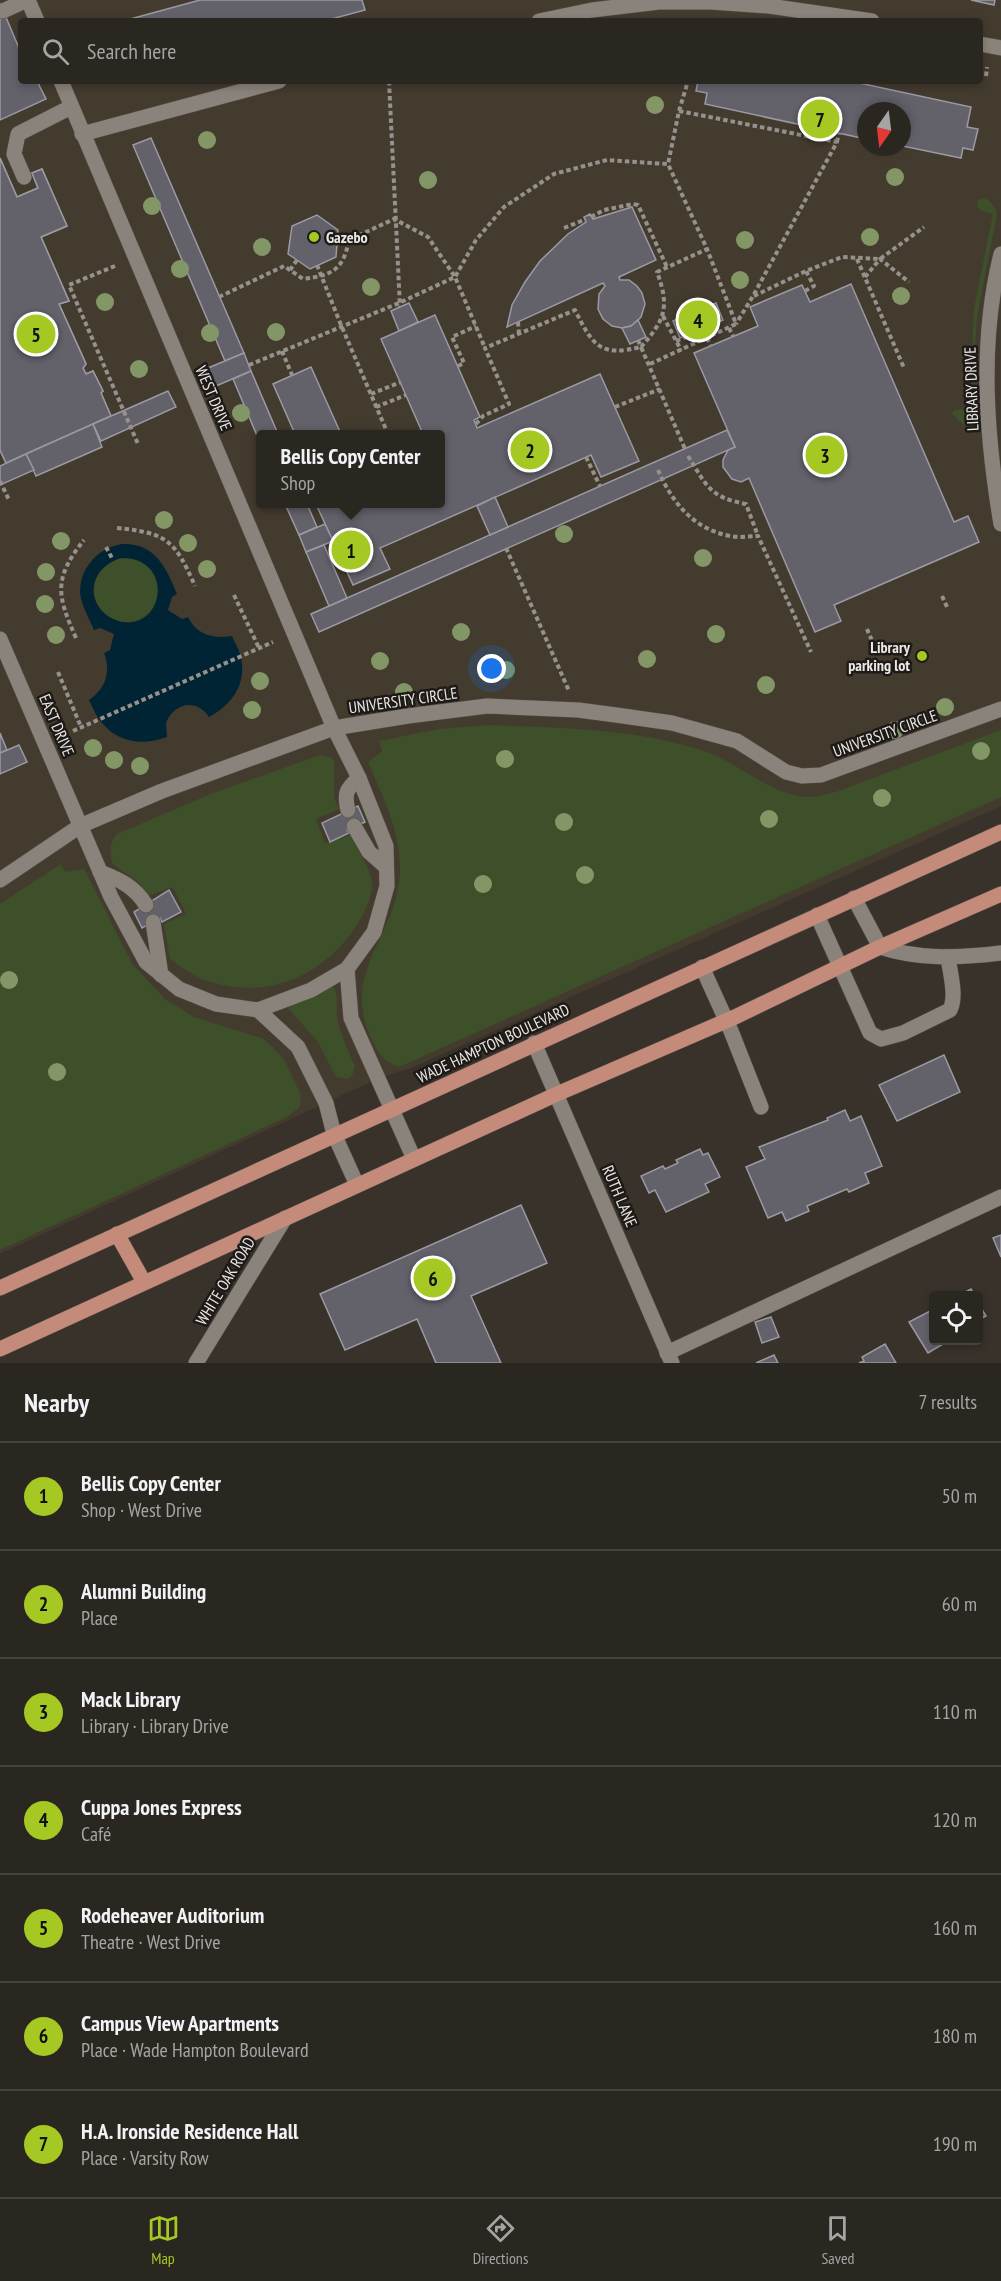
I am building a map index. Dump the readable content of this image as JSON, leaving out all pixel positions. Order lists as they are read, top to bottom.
{
  "streets": {
    "main road": ["WADE HAMPTON BOULEVARD"],
    "street": [
      "LIBRARY DRIVE",
      "WEST DRIVE",
      "UNIVERSITY CIRCLE",
      "EAST DRIVE",
      "RUTH LANE",
      "WHITE OAK ROAD"
    ]
  },
  "crossings": [
    ["WEST DRIVE", "UNIVERSITY CIRCLE"],
    ["UNIVERSITY CIRCLE", "EAST DRIVE"],
    ["WADE HAMPTON BOULEVARD", "RUTH LANE"]
  ],
  "places": ["Gazebo", "Library parking lot"],
  "north": "bottom",
  "page": {
    "search": "Search here",
    "pins": [
      "7",
      "4",
      "5",
      "2",
      "3",
      "1",
      "6"
    ],
    "popup": ["Bellis Copy Center", "Shop"],
    "heading": ["Nearby", "7 results"],
    "list": [
      {
        "mark": "1",
        "name": "Bellis Copy Center",
        "note": "Shop · West Drive",
        "value": "50 m"
      },
      {
        "mark": "2",
        "name": "Alumni Building",
        "note": "Place",
        "value": "60 m"
      },
      {
        "mark": "3",
        "name": "Mack Library",
        "note": "Library · Library Drive",
        "value": "110 m"
      },
      {
        "mark": "4",
        "name": "Cuppa Jones Express",
        "note": "Café",
        "value": "120 m"
      },
      {
        "mark": "5",
        "name": "Rodeheaver Auditorium",
        "note": "Theatre · West Drive",
        "value": "160 m"
      },
      {
        "mark": "6",
        "name": "Campus View Apartments",
        "note": "Place · Wade Hampton Boulevard",
        "value": "180 m"
      },
      {
        "mark": "7",
        "name": "H.A. Ironside Residence Hall",
        "note": "Place · Varsity Row",
        "value": "190 m"
      }
    ],
    "nav": ["Map", "Directions", "Saved"]
  }
}
